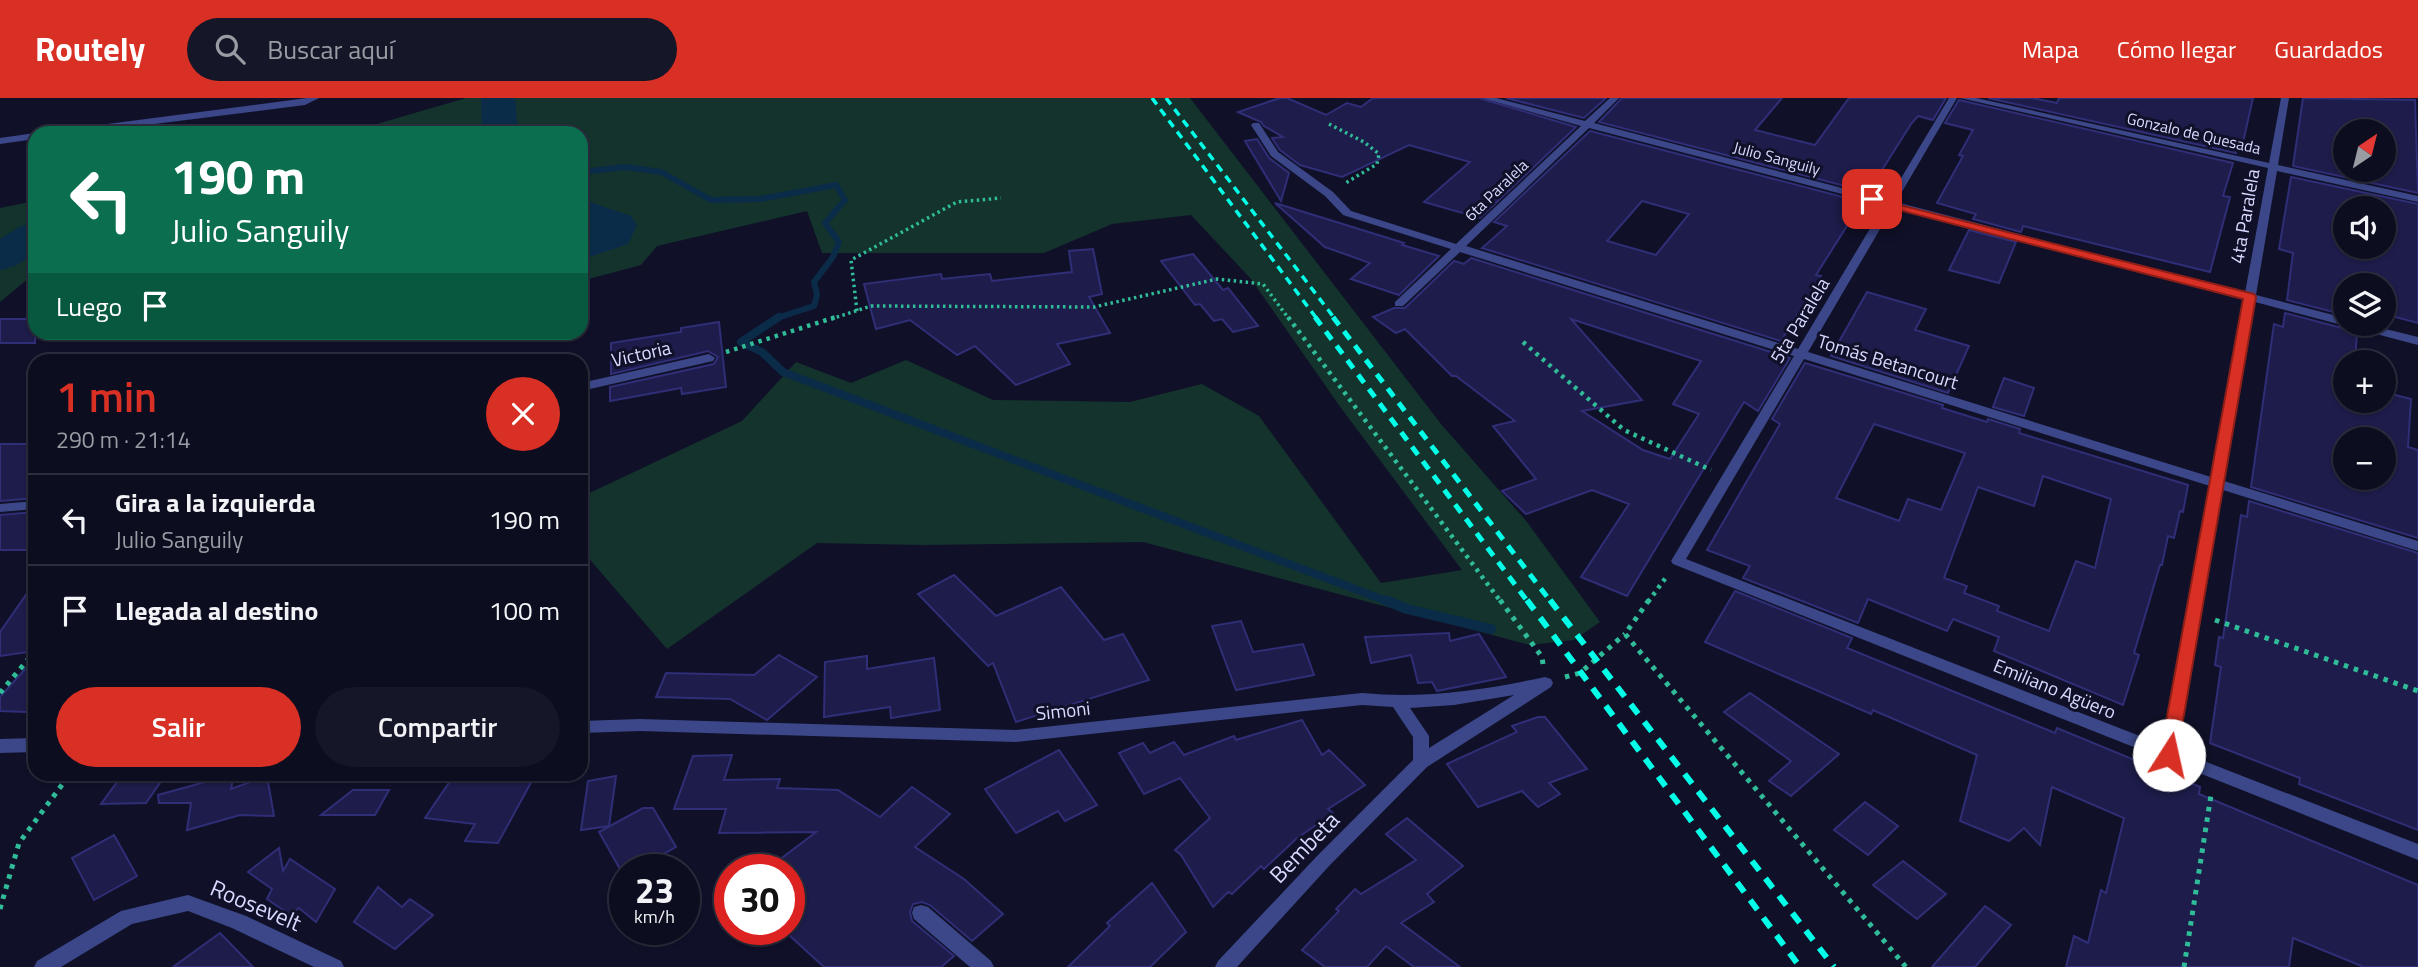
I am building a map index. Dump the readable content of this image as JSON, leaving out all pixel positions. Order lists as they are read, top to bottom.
{
  "streets": {
    "street": [
      "Gonzalo de Quesada",
      "Julio Sanguily",
      "6ta Paralela",
      "4ta Paralela",
      "5ta Paralela",
      "Victoria",
      "Tomás Betancourt",
      "Emiliano Agüero",
      "Simoni",
      "Bembeta",
      "Roosevelt"
    ]
  },
  "crossings": [
    ["Gonzalo de Quesada", "4ta Paralela"],
    ["Julio Sanguily", "6ta Paralela"],
    ["Julio Sanguily", "4ta Paralela"],
    ["Julio Sanguily", "5ta Paralela"],
    ["6ta Paralela", "Tomás Betancourt"],
    ["4ta Paralela", "Tomás Betancourt"],
    ["4ta Paralela", "Emiliano Agüero"],
    ["5ta Paralela", "Tomás Betancourt"],
    ["5ta Paralela", "Emiliano Agüero"],
    ["Simoni", "Bembeta"]
  ],
  "north": "top right",
  "page": {
    "header": "Routely",
    "search": "Buscar aquí",
    "nav": ["Mapa", "Cómo llegar", "Guardados"],
    "map_buttons": ["+", "−"],
    "turn": ["190 m", "Julio Sanguily"],
    "then": "Luego",
    "heading": ["1 min", "290 m · 21:14"],
    "list": [
      {
        "name": "Gira a la izquierda",
        "note": "Julio Sanguily",
        "value": "190 m"
      },
      {
        "name": "Llegada al destino",
        "value": "100 m"
      }
    ],
    "buttons": ["Salir", "Compartir"],
    "speed": "23 km/h",
    "limit": "30"
  }
}
